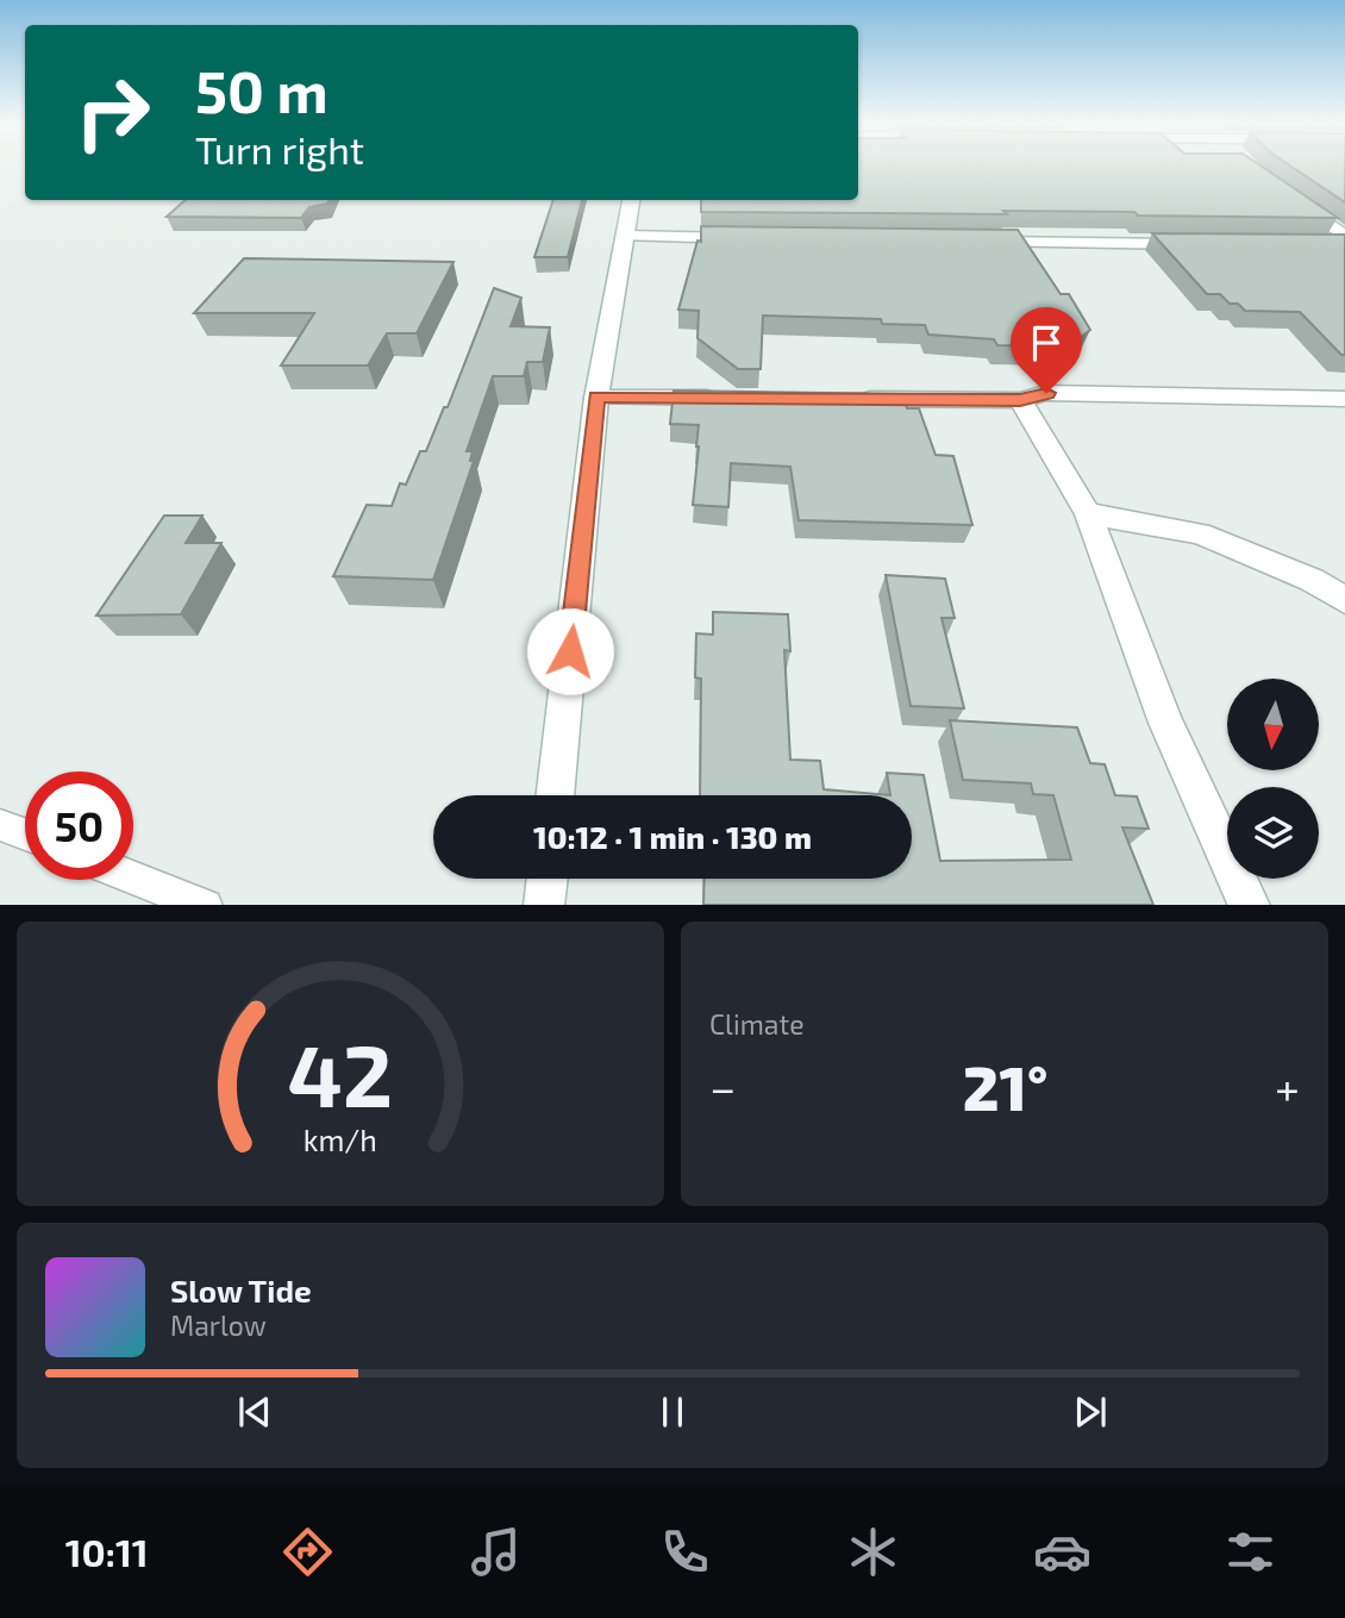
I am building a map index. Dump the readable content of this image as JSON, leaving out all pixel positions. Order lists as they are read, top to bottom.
{
  "north": "bottom",
  "page": {
    "turn": ["50 m", "Turn right"],
    "limit": "50",
    "trip": "10:12 · 1 min · 130 m",
    "tile": "Climate",
    "heat": ["−", "21°", "+"],
    "song": ["Slow Tide", "Marlow"],
    "tabs": "10:11",
    "gauge": ["42", "km/h"]
  }
}
